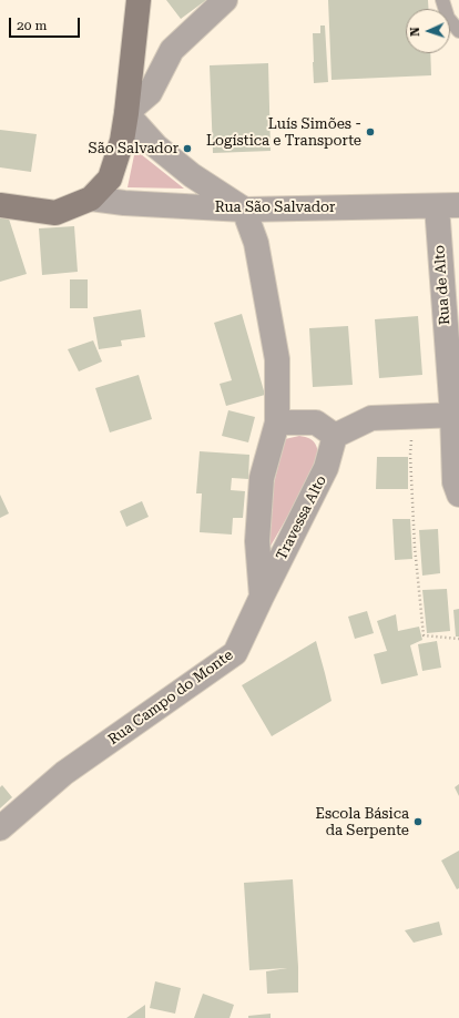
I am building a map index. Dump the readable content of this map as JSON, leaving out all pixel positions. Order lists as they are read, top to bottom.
{
  "streets": {
    "street": [
      "Rua São Salvador",
      "Rua de Alto",
      "Travessa Alto",
      "Rua Campo do Monte"
    ]
  },
  "crossings": [
    ["Rua São Salvador", "Rua de Alto"],
    ["Rua São Salvador", "Rua Campo do Monte"],
    ["Travessa Alto", "Rua Campo do Monte"]
  ],
  "places": ["Luís Simões - Logística e Transporte", "São Salvador", "Escola Básica da Serpente"],
  "scale_bar": "20 m",
  "north": "left"
}
